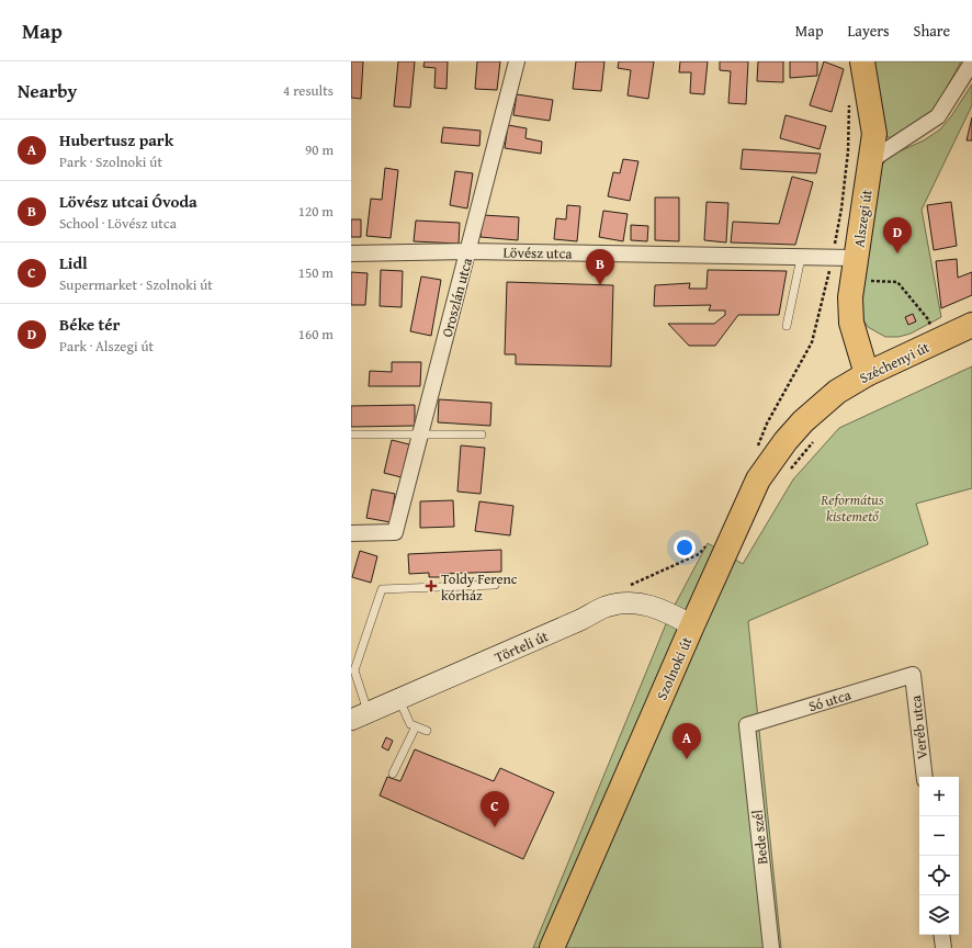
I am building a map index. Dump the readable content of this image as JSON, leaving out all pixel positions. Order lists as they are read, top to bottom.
{
  "streets": {
    "main road": [
      "Alszegi út",
      "Széchenyi út",
      "Törteli út",
      "Szolnoki út"
    ],
    "street": [
      "Lövész utca",
      "Oroszlán utca",
      "Só utca",
      "Veréb utca",
      "Bede szél"
    ]
  },
  "crossings": [
    ["Alszegi út", "Lövész utca"],
    ["Alszegi út", "Széchenyi út"],
    ["Lövész utca", "Oroszlán utca"],
    ["Széchenyi út", "Szolnoki út"],
    ["Törteli út", "Szolnoki út"],
    ["Só utca", "Veréb utca"],
    ["Só utca", "Bede szél"]
  ],
  "parks": ["Református kistemető"],
  "places": {
    "health": ["Toldy Ferenc kórház"]
  },
  "page": {
    "header": "Map",
    "nav": ["Map", "Layers", "Share"],
    "heading": ["Nearby", "4 results"],
    "list": [
      {
        "mark": "A",
        "name": "Hubertusz park",
        "note": "Park · Szolnoki út",
        "value": "90 m"
      },
      {
        "mark": "B",
        "name": "Lövész utcai Óvoda",
        "note": "School · Lövész utca",
        "value": "120 m"
      },
      {
        "mark": "C",
        "name": "Lidl",
        "note": "Supermarket · Szolnoki út",
        "value": "150 m"
      },
      {
        "mark": "D",
        "name": "Béke tér",
        "note": "Park · Alszegi út",
        "value": "160 m"
      }
    ],
    "pins": [
      "D",
      "B",
      "A",
      "C"
    ],
    "map_buttons": ["+", "−"]
  }
}
